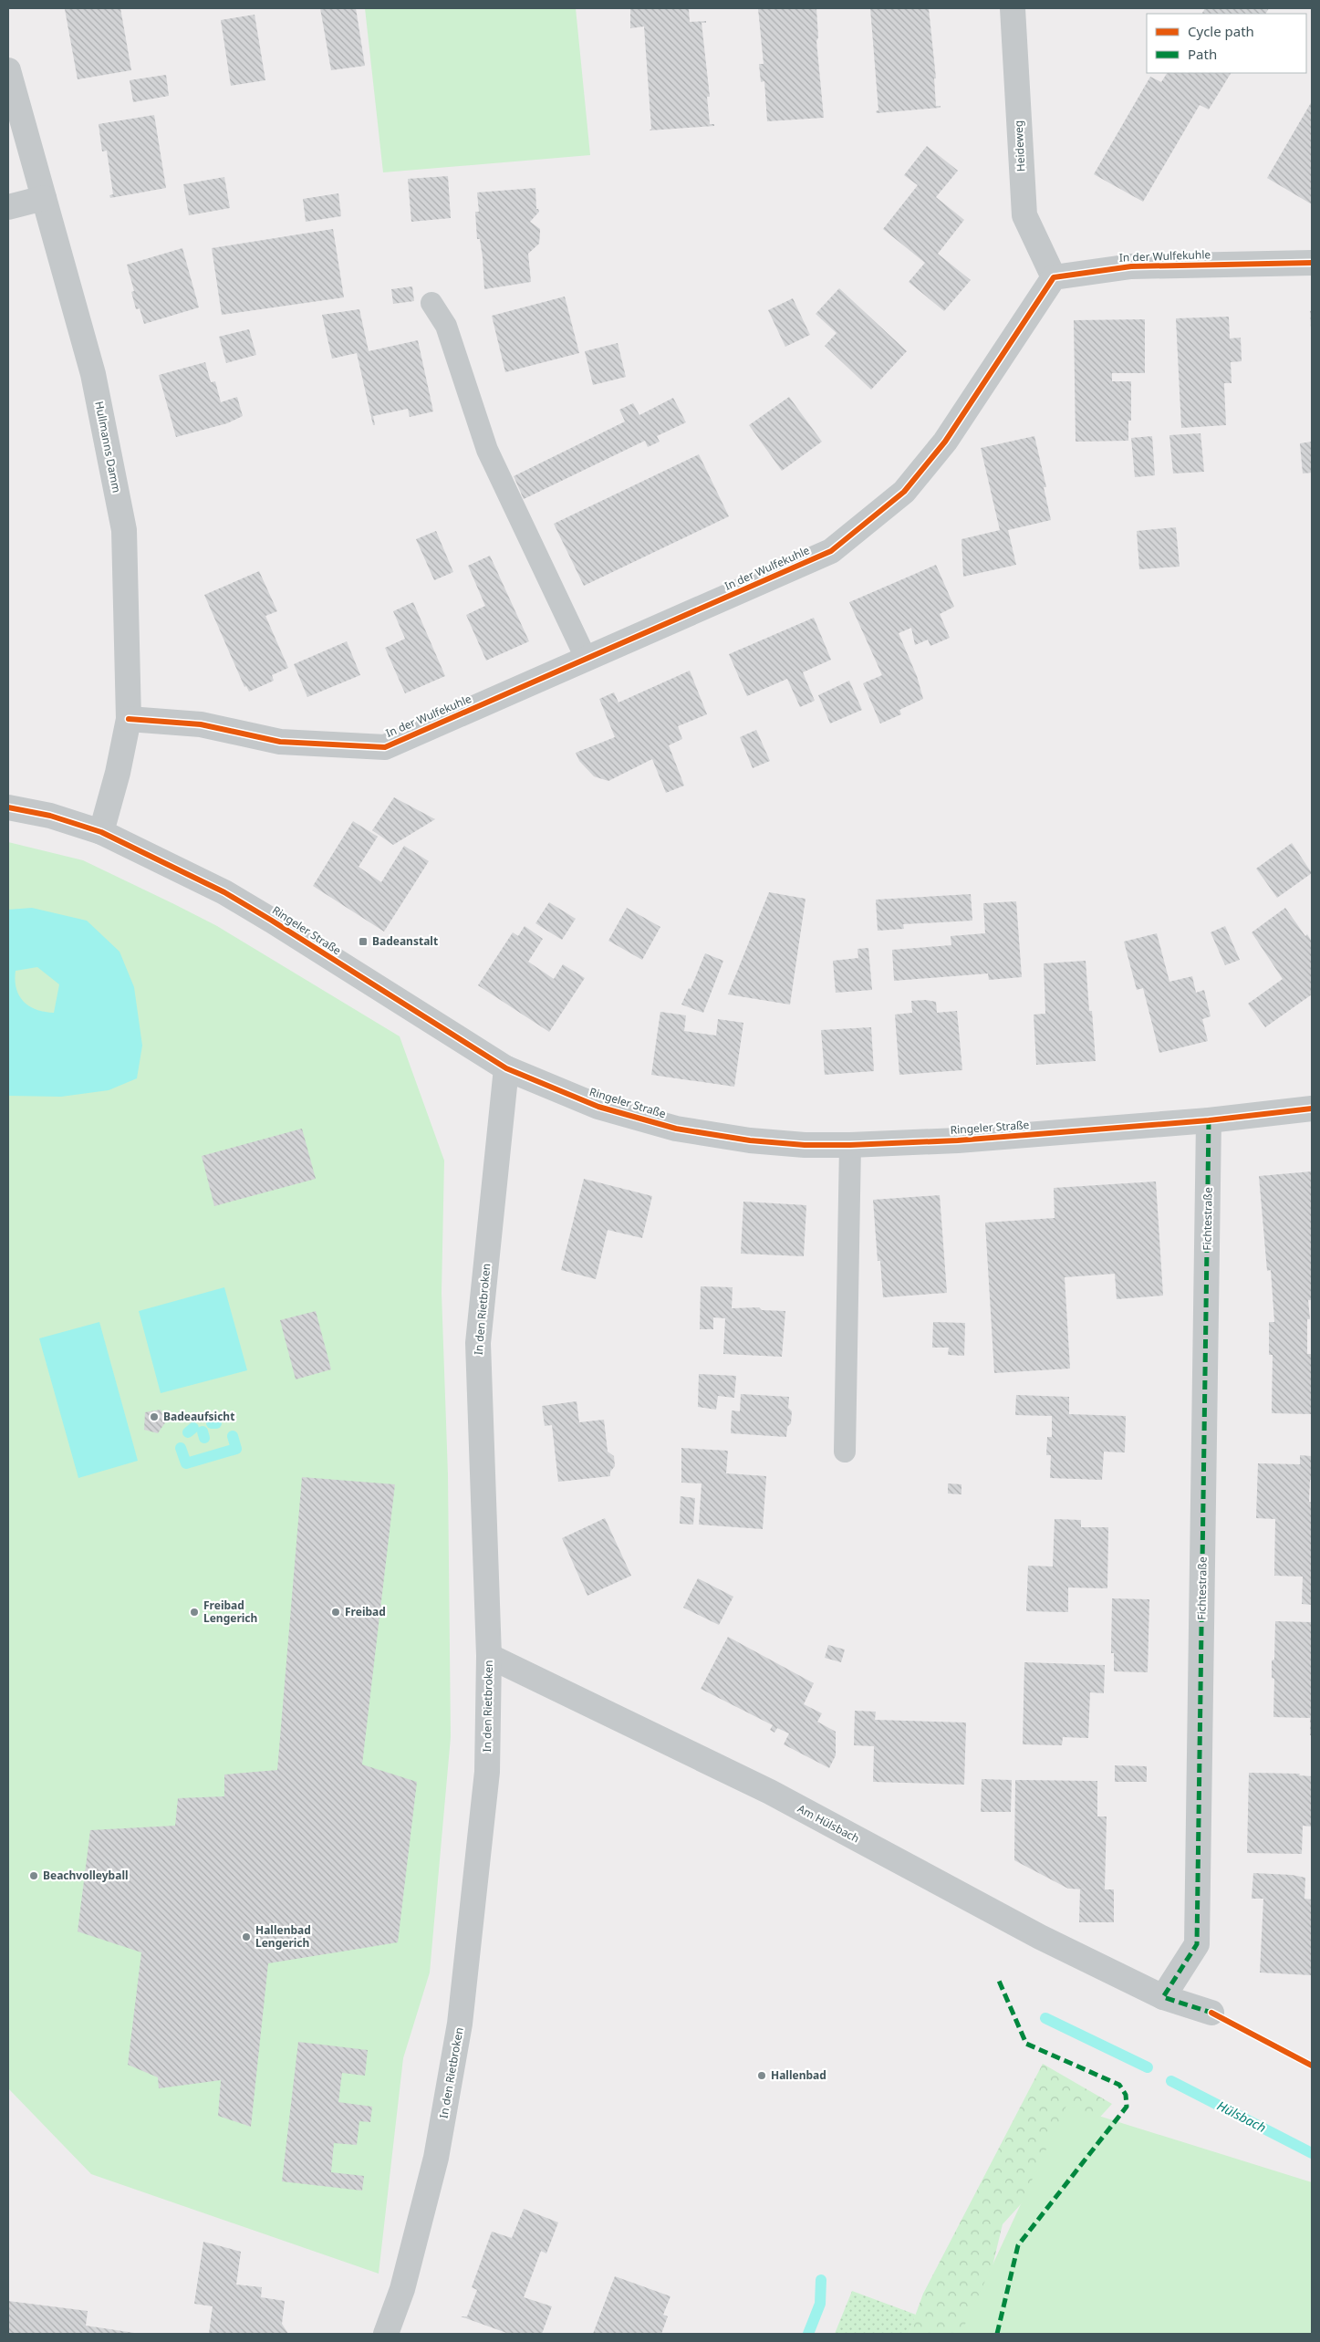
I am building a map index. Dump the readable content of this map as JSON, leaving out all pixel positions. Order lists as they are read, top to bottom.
{
  "streets": {
    "street": [
      "Heideweg",
      "In der Wulfekuhle",
      "Hullmanns Damm",
      "Ringeler Straße",
      "Fichtestraße",
      "In den Rietbroken",
      "Am Hülsbach"
    ]
  },
  "crossings": [
    ["Heideweg", "In der Wulfekuhle"],
    ["In der Wulfekuhle", "Hullmanns Damm"],
    ["Hullmanns Damm", "Ringeler Straße"],
    ["Ringeler Straße", "Fichtestraße"],
    ["Ringeler Straße", "In den Rietbroken"],
    ["Fichtestraße", "Am Hülsbach"],
    ["In den Rietbroken", "Am Hülsbach"]
  ],
  "water": ["Hülsbach"],
  "places": {
    "transit": ["Badeanstalt"],
    "other": [
      "Badeaufsicht",
      "Freibad Lengerich",
      "Freibad",
      "Beachvolleyball",
      "Hallenbad Lengerich",
      "Hallenbad"
    ]
  },
  "legend": ["Cycle path", "Path"]
}
